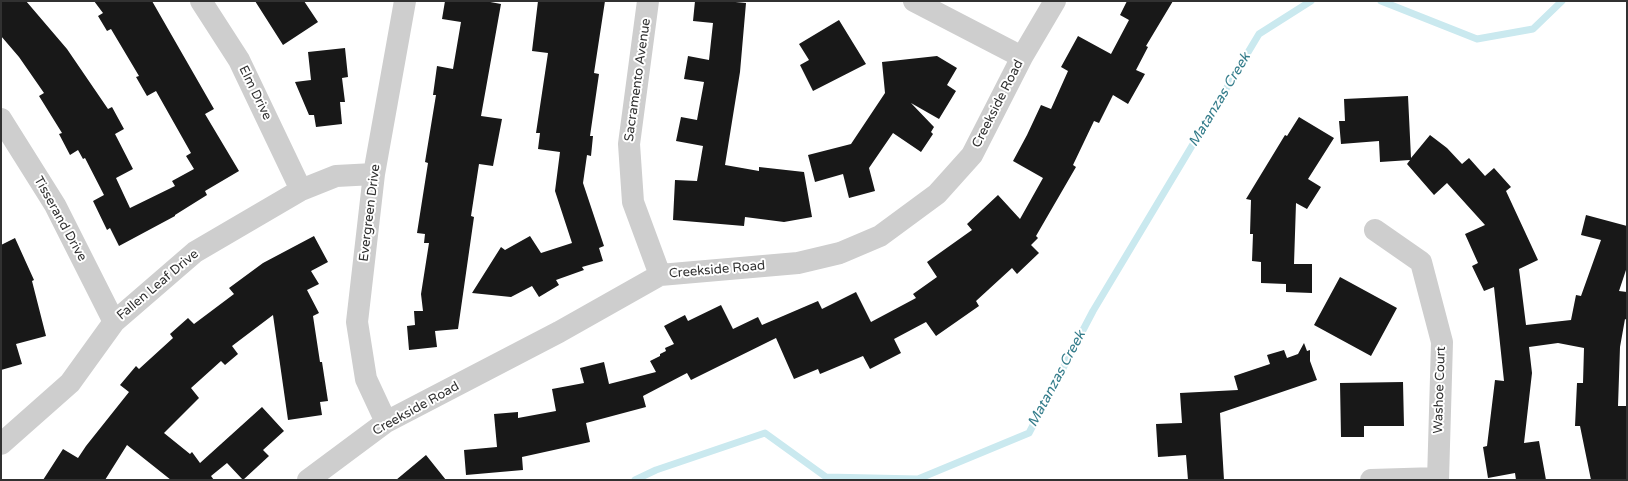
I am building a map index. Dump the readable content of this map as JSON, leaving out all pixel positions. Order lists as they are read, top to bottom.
{
  "streets": {
    "street": [
      "Sacramento Avenue",
      "Elm Drive",
      "Creekside Road",
      "Evergreen Drive",
      "Tisserand Drive",
      "Fallen Leaf Drive",
      "Washoe Court"
    ]
  },
  "crossings": [
    ["Sacramento Avenue", "Creekside Road"],
    ["Elm Drive", "Fallen Leaf Drive"],
    ["Creekside Road", "Evergreen Drive"],
    ["Evergreen Drive", "Fallen Leaf Drive"],
    ["Tisserand Drive", "Fallen Leaf Drive"]
  ],
  "water": ["Matanzas Creek"]
}
